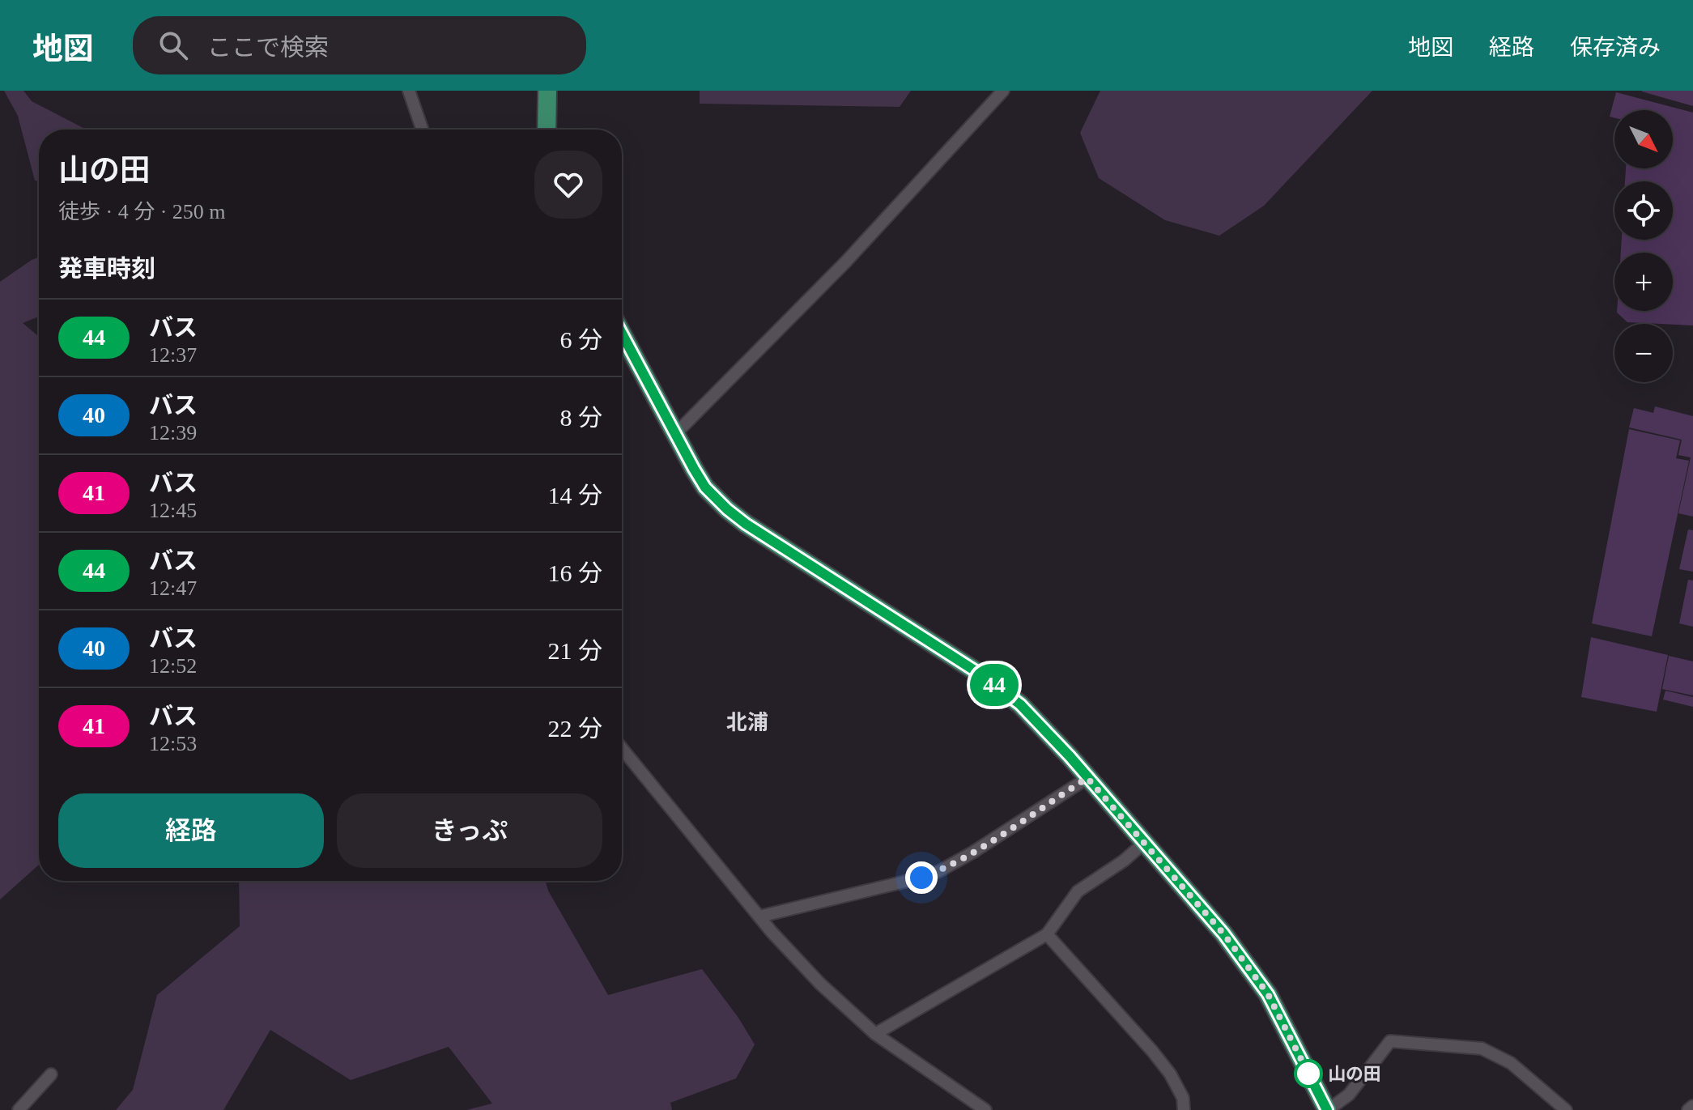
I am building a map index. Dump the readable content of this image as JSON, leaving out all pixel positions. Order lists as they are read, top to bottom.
{
  "districts": ["北浦"],
  "places": ["山の田"],
  "lines": ["bus line 44"],
  "north": "bottom right",
  "page": {
    "header": "地図",
    "search": "ここで検索",
    "nav": ["地図", "経路", "保存済み"],
    "on_map": "44",
    "map_buttons": ["+", "−"],
    "heading": [
      ["山の田", "徒歩 · 4 分 · 250 m"],
      "発車時刻"
    ],
    "list": [
      {
        "mark": "44",
        "name": "バス",
        "note": "12:37",
        "value": "6 分"
      },
      {
        "mark": "40",
        "name": "バス",
        "note": "12:39",
        "value": "8 分"
      },
      {
        "mark": "41",
        "name": "バス",
        "note": "12:45",
        "value": "14 分"
      },
      {
        "mark": "44",
        "name": "バス",
        "note": "12:47",
        "value": "16 分"
      },
      {
        "mark": "40",
        "name": "バス",
        "note": "12:52",
        "value": "21 分"
      },
      {
        "mark": "41",
        "name": "バス",
        "note": "12:53",
        "value": "22 分"
      }
    ],
    "buttons": ["経路", "きっぷ"]
  }
}
